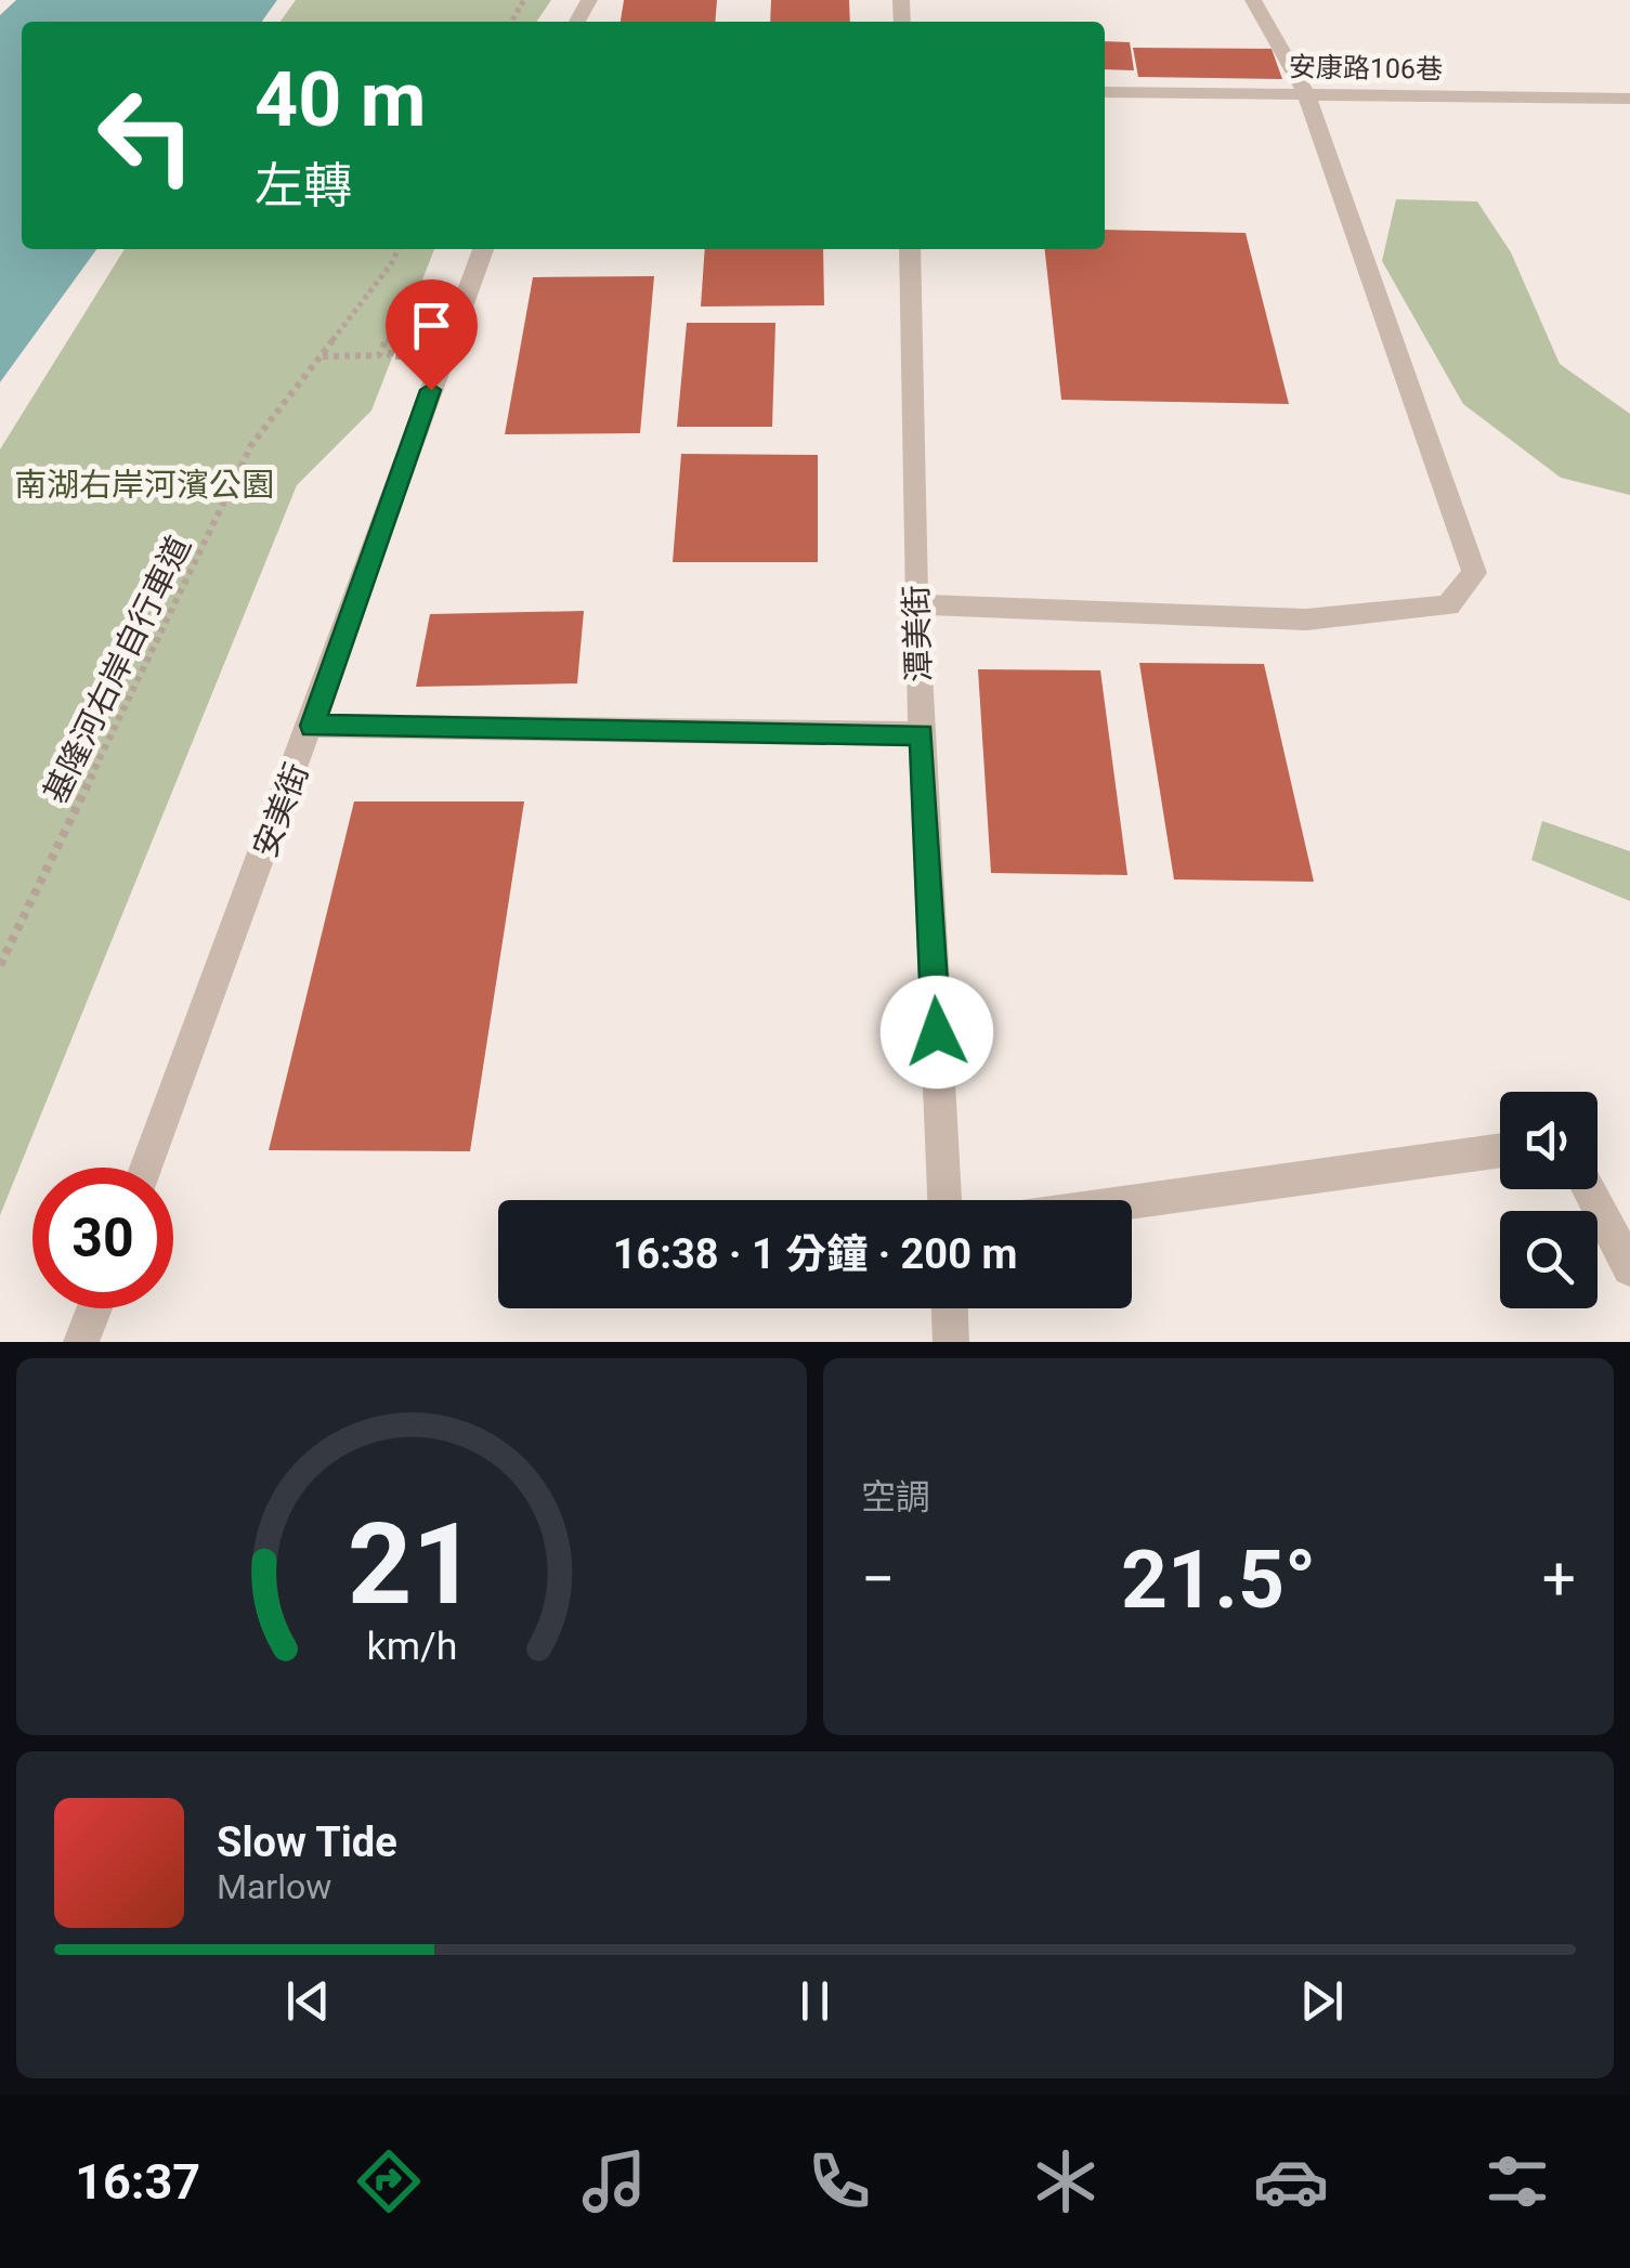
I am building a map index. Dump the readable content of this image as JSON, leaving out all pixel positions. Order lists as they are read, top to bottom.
{
  "streets": {
    "street": ["安康路106巷", "潭美街", "安美街"],
    "path": ["基隆河右岸自行車道"]
  },
  "parks": ["南湖右岸河濱公園"],
  "page": {
    "turn": ["40 m", "左轉"],
    "limit": "30",
    "trip": "16:38 · 1 分鐘 · 200 m",
    "tile": "空調",
    "heat": ["−", "21.5°", "+"],
    "song": ["Slow Tide", "Marlow"],
    "tabs": "16:37",
    "gauge": ["21", "km/h"]
  }
}
